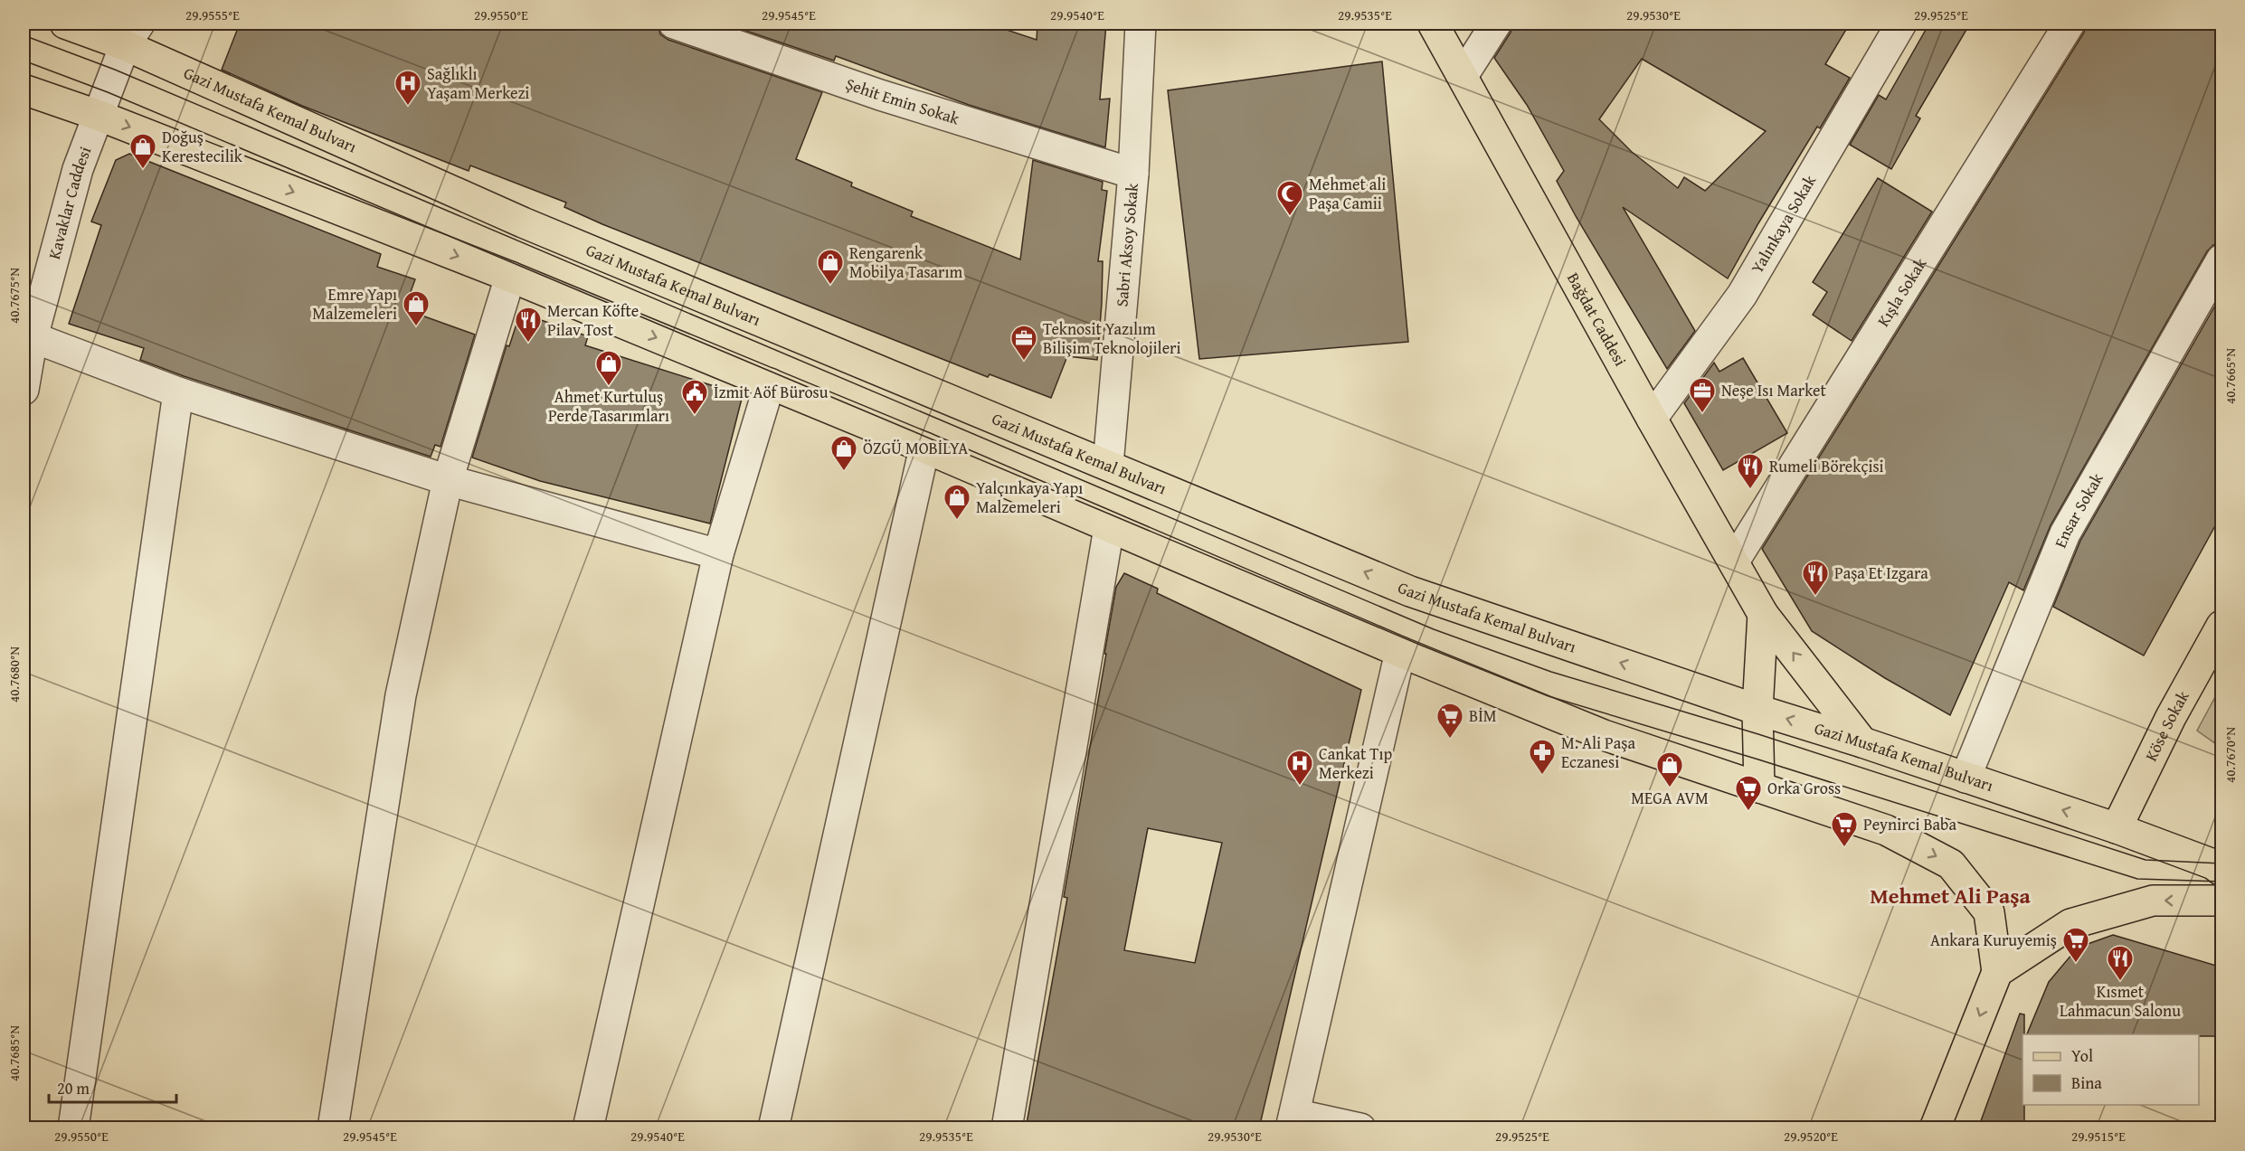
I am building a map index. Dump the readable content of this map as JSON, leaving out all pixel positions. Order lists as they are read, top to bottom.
{
  "streets": {
    "main road": ["Gazi Mustafa Kemal Bulvarı", "Bağdat Caddesi", "Köse Sokak"],
    "street": [
      "Şehit Emin Sokak",
      "Kavaklar Caddesi",
      "Yalınkaya Sokak",
      "Sabri Aksoy Sokak",
      "Kışla Sokak",
      "Ensar Sokak"
    ]
  },
  "crossings": [
    ["Şehit Emin Sokak", "Sabri Aksoy Sokak"],
    ["Gazi Mustafa Kemal Bulvarı", "Kavaklar Caddesi"],
    ["Gazi Mustafa Kemal Bulvarı", "Sabri Aksoy Sokak"],
    ["Gazi Mustafa Kemal Bulvarı", "Bağdat Caddesi"],
    ["Gazi Mustafa Kemal Bulvarı", "Ensar Sokak"],
    ["Gazi Mustafa Kemal Bulvarı", "Köse Sokak"],
    ["Yalınkaya Sokak", "Bağdat Caddesi"],
    ["Kışla Sokak", "Bağdat Caddesi"]
  ],
  "districts": ["Mehmet Ali Paşa"],
  "places": {
    "hospital": ["Sağlıklı Yaşam Merkezi", "Cankat Tıp Merkezi"],
    "shop": [
      "Doğuş Kerestecilik",
      "Rengarenk Mobilya Tasarım",
      "Emre Yapı Malzemeleri",
      "Ahmet Kurtuluş Perde Tasarımları",
      "ÖZGÜ MOBİLYA",
      "Yalçınkaya Yapı Malzemeleri",
      "MEGA AVM"
    ],
    "mosque": ["Mehmet ali Paşa Camii"],
    "restaurant": [
      "Mercan Köfte Pilav Tost",
      "Rumeli Börekçisi",
      "Paşa Et Izgara",
      "Kısmet Lahmacun Salonu"
    ],
    "office": ["Teknosit Yazılım Bilişim Teknolojileri", "Neşe Isı Market"],
    "public building": ["İzmit Aöf Bürosu"],
    "supermarket": [
      "BİM",
      "Orka Gross",
      "Peynirci Baba",
      "Ankara Kuruyemiş"
    ],
    "pharmacy": ["M. Ali Paşa Eczanesi"]
  },
  "legend": ["Yol", "Bina"],
  "scale_bar": "20 m",
  "coordinates": [
    "29.9555°E",
    "29.9550°E",
    "29.9545°E",
    "29.9540°E",
    "29.9535°E",
    "29.9530°E",
    "29.9525°E",
    "40.7675°N",
    "40.7665°N",
    "40.7680°N",
    "40.7670°N",
    "40.7685°N",
    "29.9520°E",
    "29.9515°E"
  ]
}
